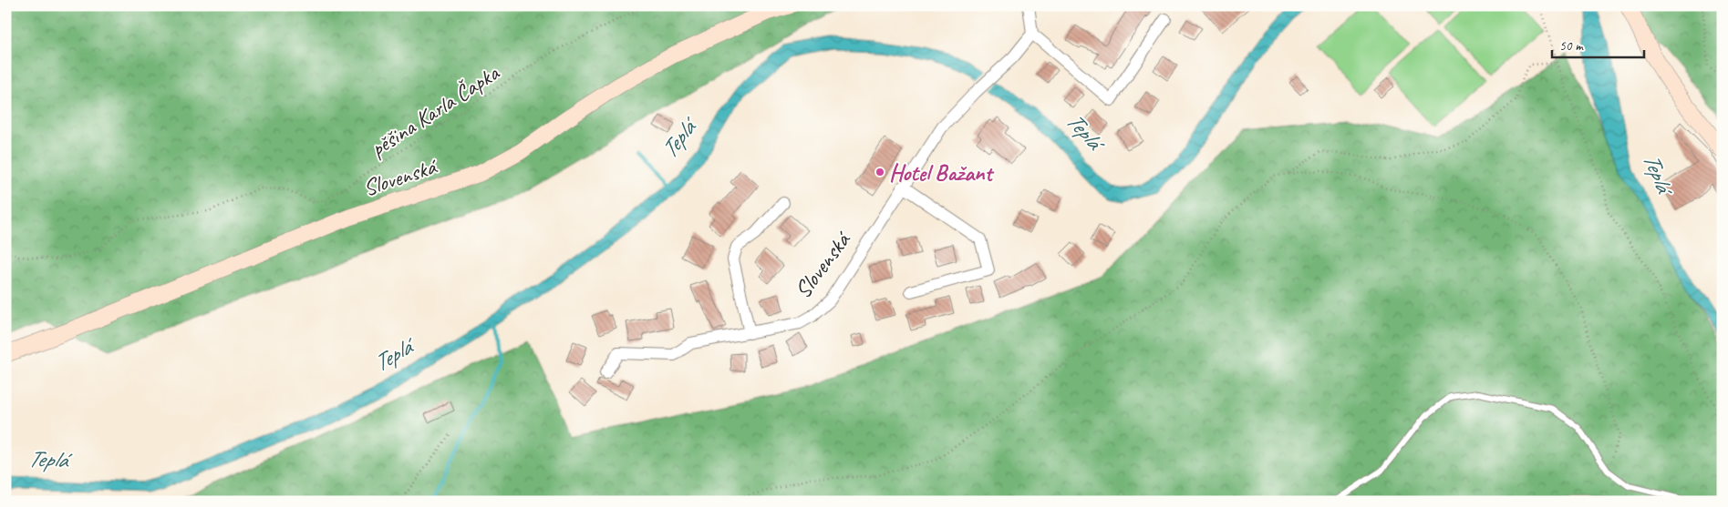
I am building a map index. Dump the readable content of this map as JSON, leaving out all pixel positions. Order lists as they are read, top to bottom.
{
  "streets": {
    "street": ["Slovenská"],
    "path": ["pěšina Karla Čapka"]
  },
  "water": ["Teplá"],
  "places": ["Hotel Bažant"],
  "scale_bar": "50 m"
}
